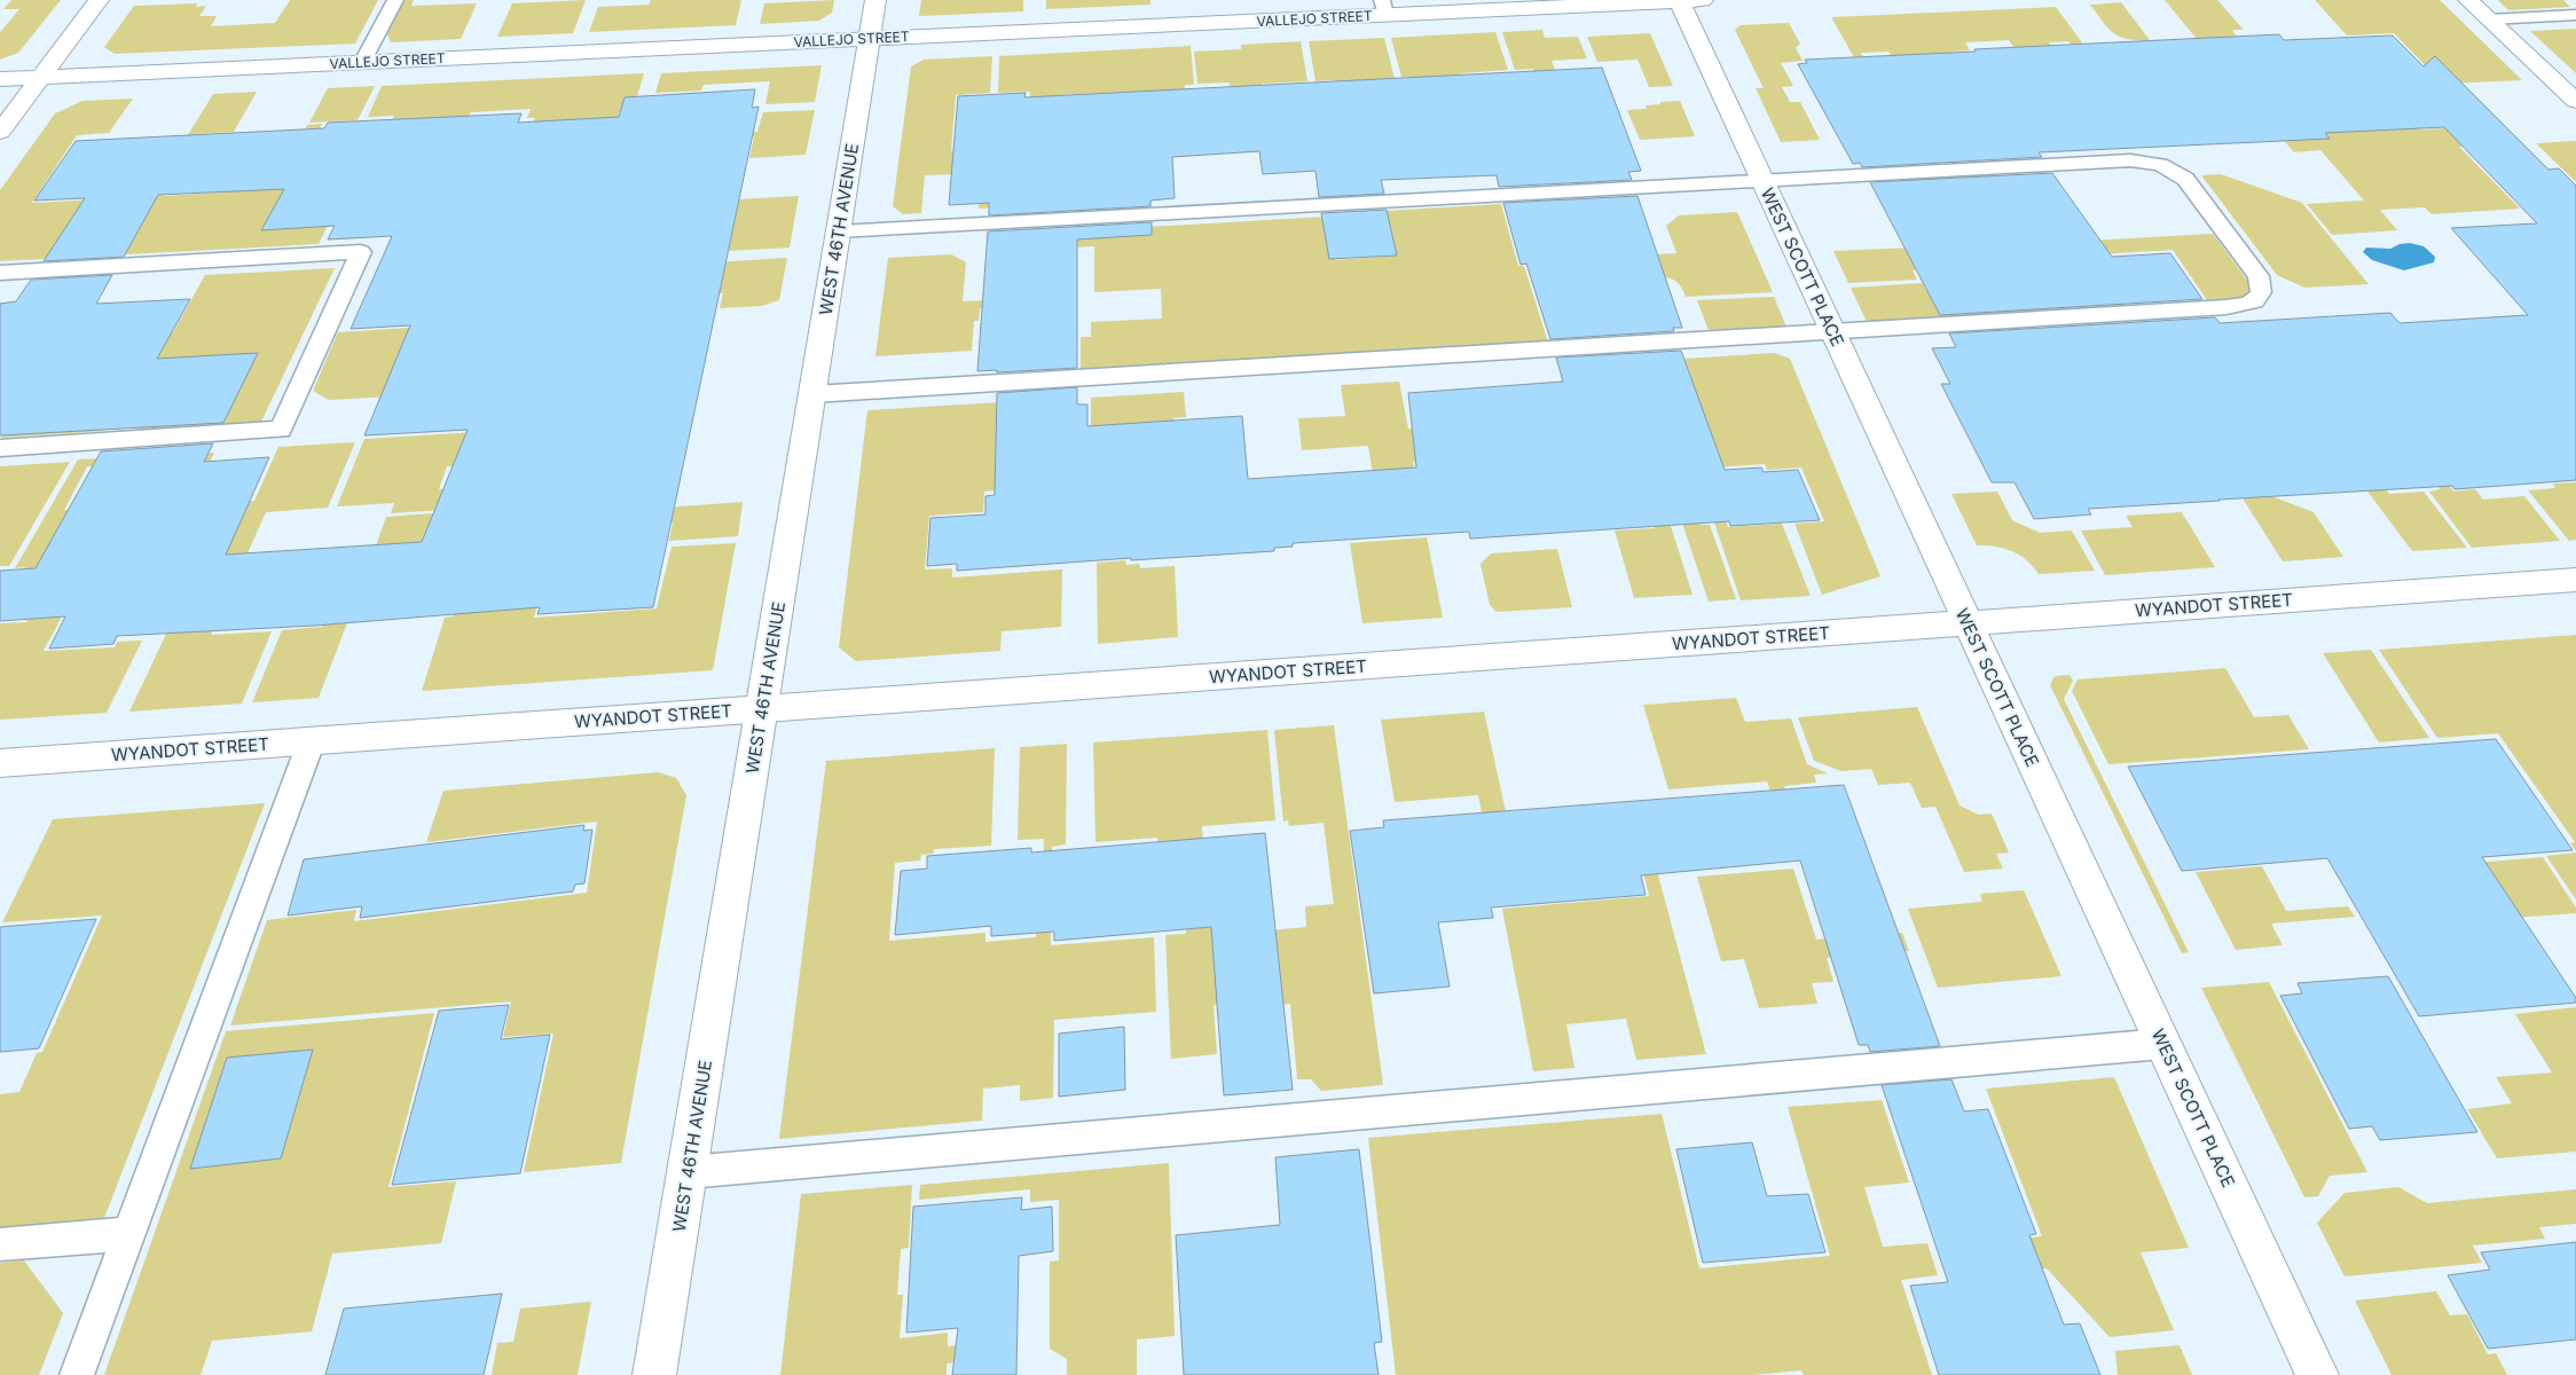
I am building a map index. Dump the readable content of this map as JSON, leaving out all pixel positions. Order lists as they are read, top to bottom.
{
  "streets": {
    "street": [
      "VALLEJO STREET",
      "WEST 46TH AVENUE",
      "WEST SCOTT PLACE",
      "WYANDOT STREET"
    ]
  },
  "crossings": [
    ["VALLEJO STREET", "WEST 46TH AVENUE"],
    ["VALLEJO STREET", "WEST SCOTT PLACE"],
    ["WEST 46TH AVENUE", "WYANDOT STREET"],
    ["WEST SCOTT PLACE", "WYANDOT STREET"]
  ]
}
